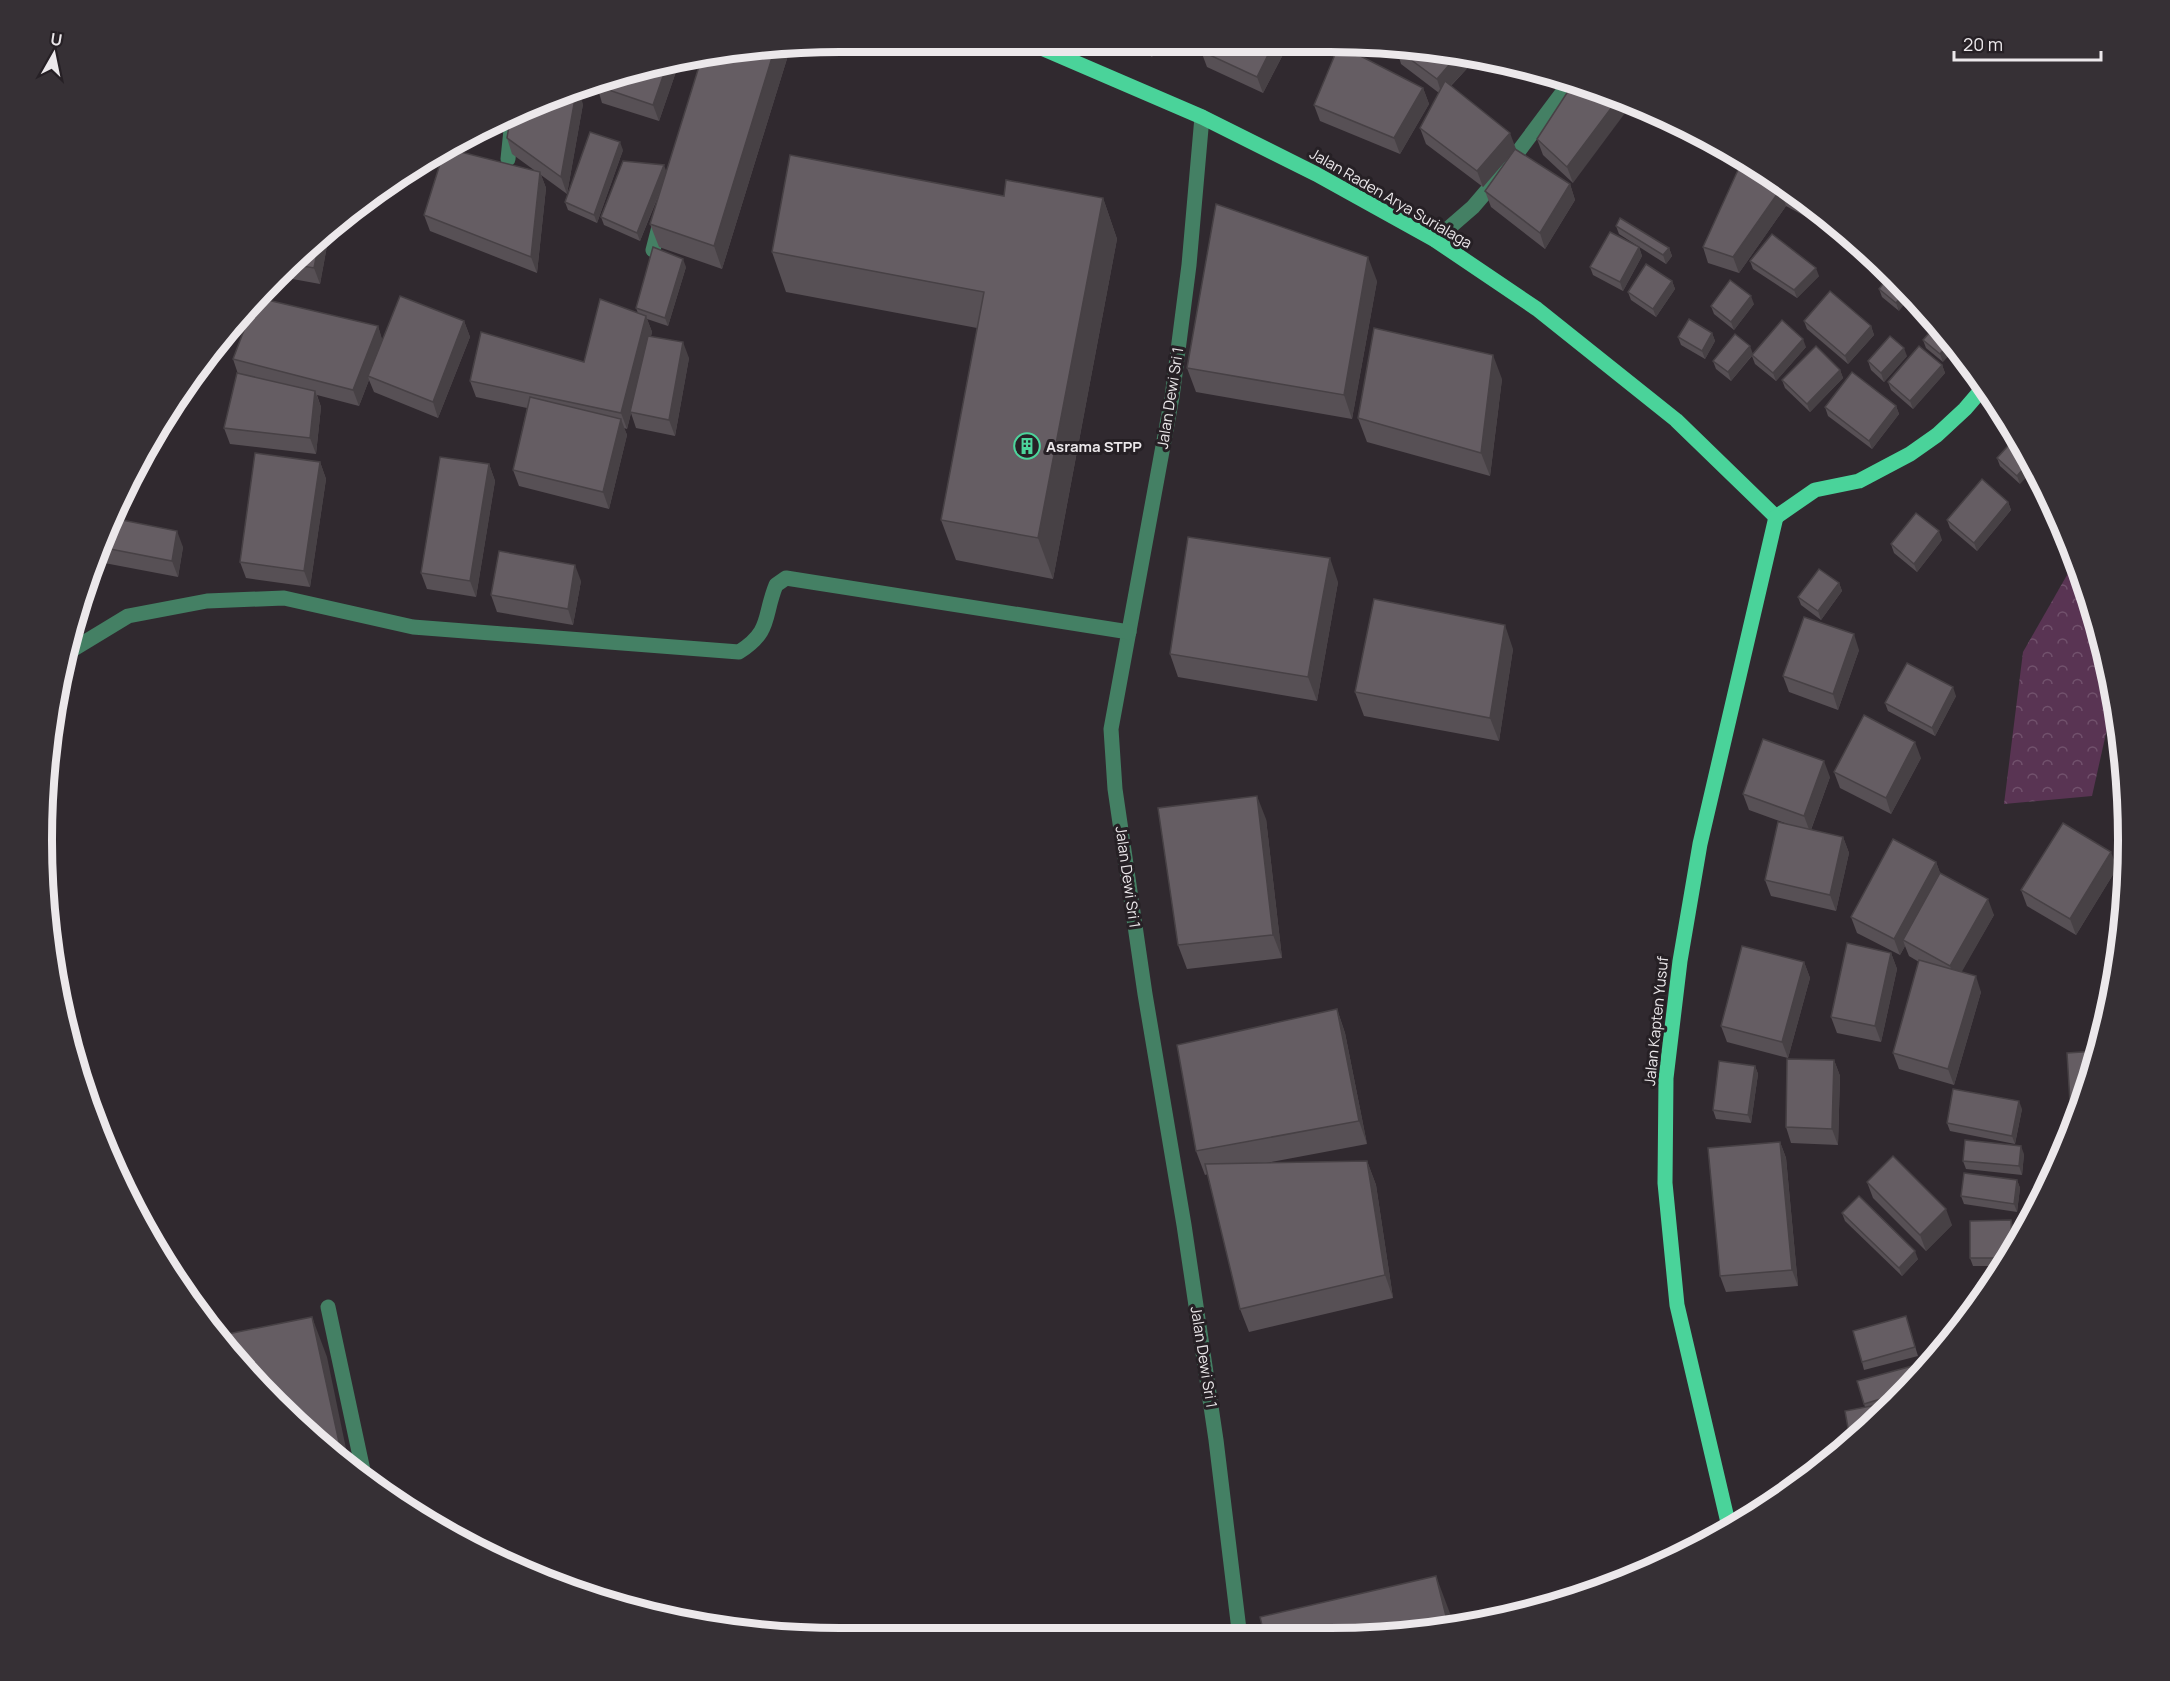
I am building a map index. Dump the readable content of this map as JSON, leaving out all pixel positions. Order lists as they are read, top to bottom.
{
  "streets": {
    "main road": ["Jalan Raden Arya Surialaga", "Jalan Kapten Yusuf"],
    "street": ["Jalan Dewi Sri 1"]
  },
  "crossings": [
    ["Jalan Raden Arya Surialaga", "Jalan Dewi Sri 1"],
    ["Jalan Raden Arya Surialaga", "Jalan Kapten Yusuf"]
  ],
  "places": {
    "building": ["Asrama STPP"]
  },
  "scale_bar": "20 m",
  "north": "top"
}
